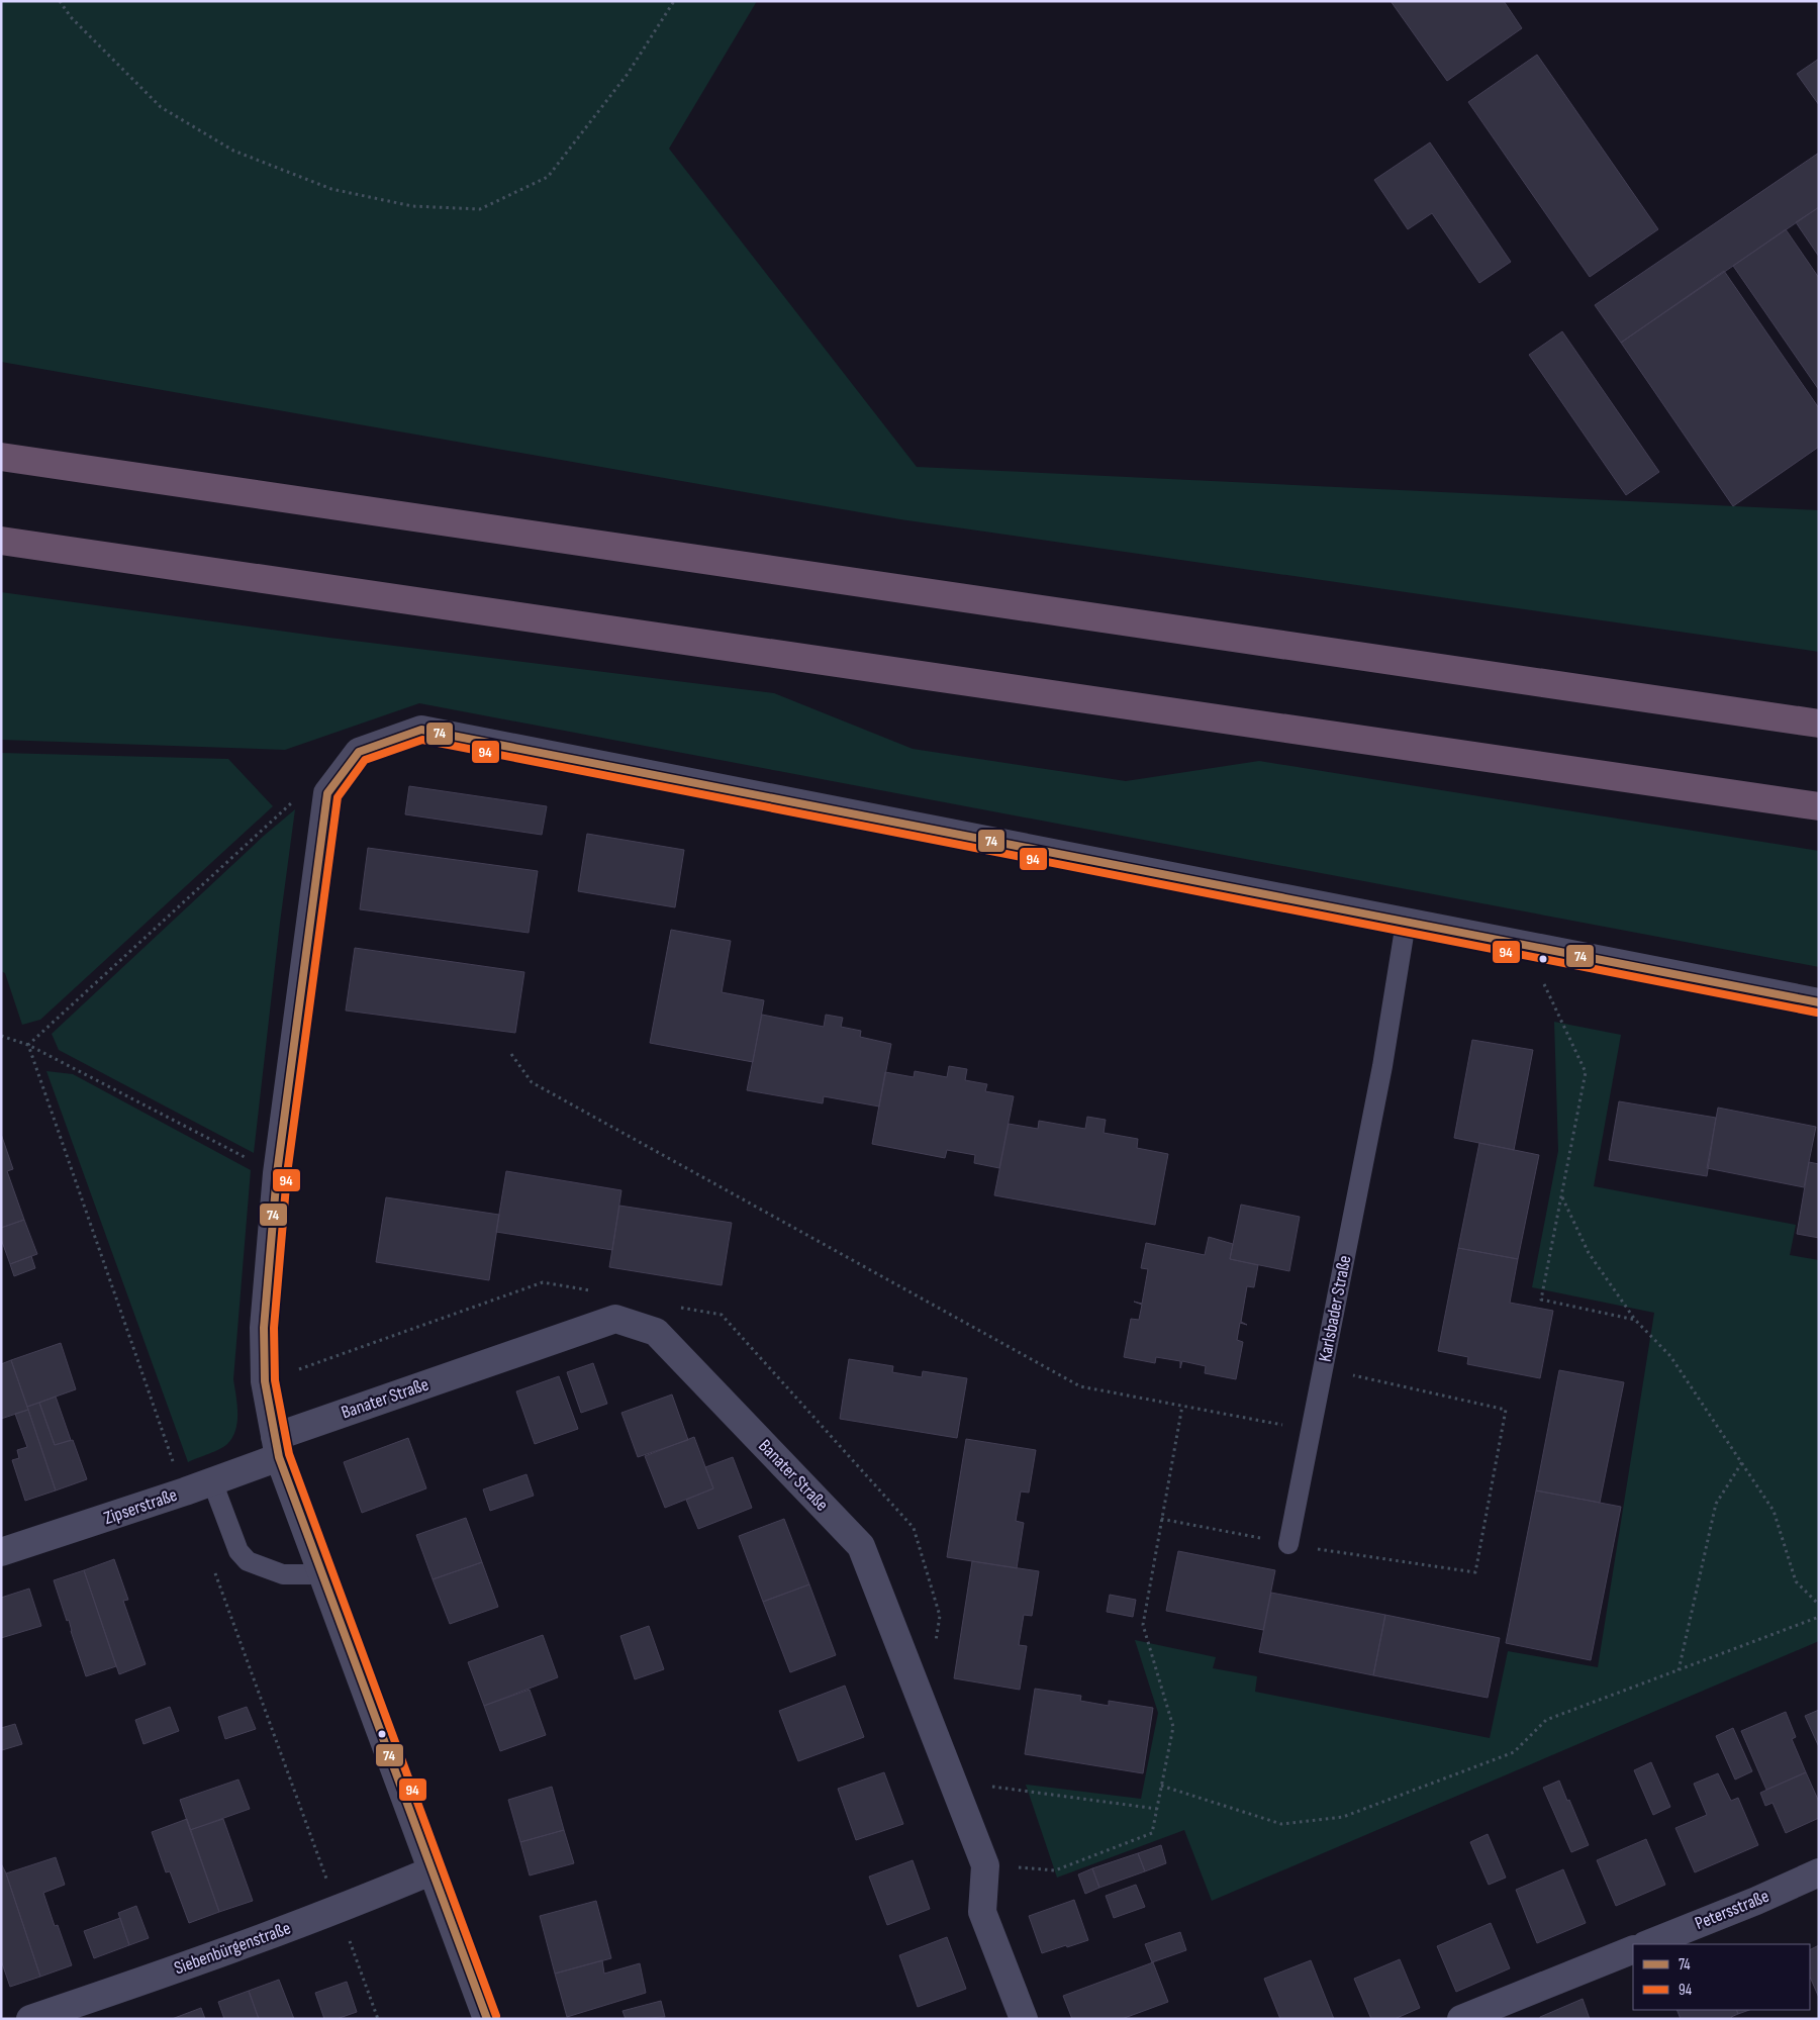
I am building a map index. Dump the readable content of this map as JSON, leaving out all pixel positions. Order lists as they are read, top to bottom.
{
  "streets": {
    "street": [
      "Banater Straße",
      "Zipserstraße",
      "Petersstraße",
      "Siebenbürgenstraße"
    ],
    "lane": ["Karlsbader Straße"]
  },
  "crossings": [
    ["Banater Straße", "Zipserstraße"]
  ],
  "lines": ["transit line 74", "transit line 94"],
  "legend": ["74", "94"]
}
